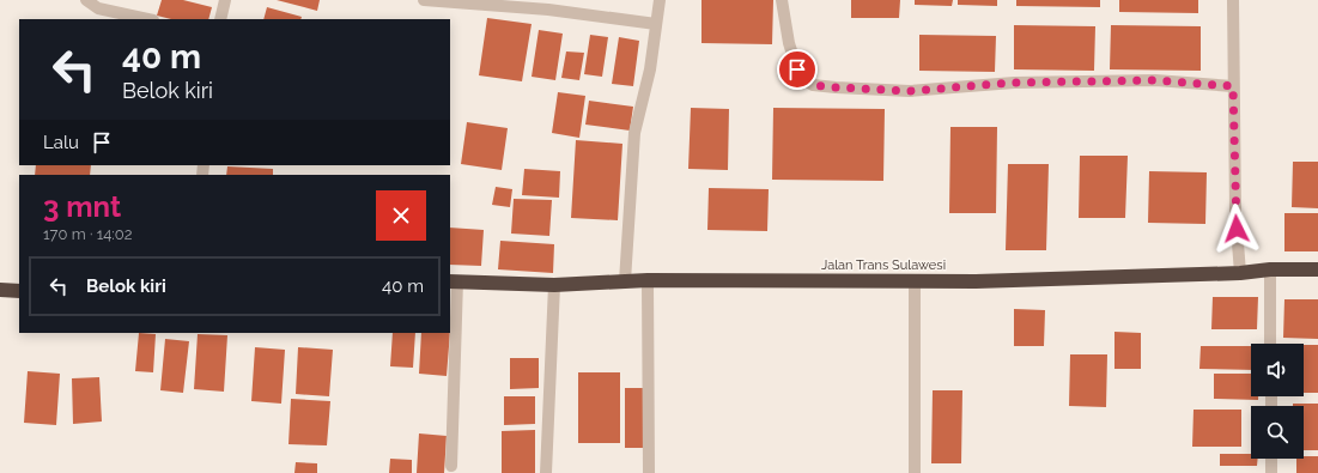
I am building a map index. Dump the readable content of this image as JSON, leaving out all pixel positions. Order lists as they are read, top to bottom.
{
  "streets": {
    "highway": ["Jalan Trans Sulawesi"]
  },
  "page": {
    "turn": ["40 m", "Belok kiri"],
    "then": "Lalu",
    "heading": ["3 mnt", "170 m · 14:02"],
    "list": [
      {
        "name": "Belok kiri",
        "value": "40 m"
      }
    ]
  }
}
